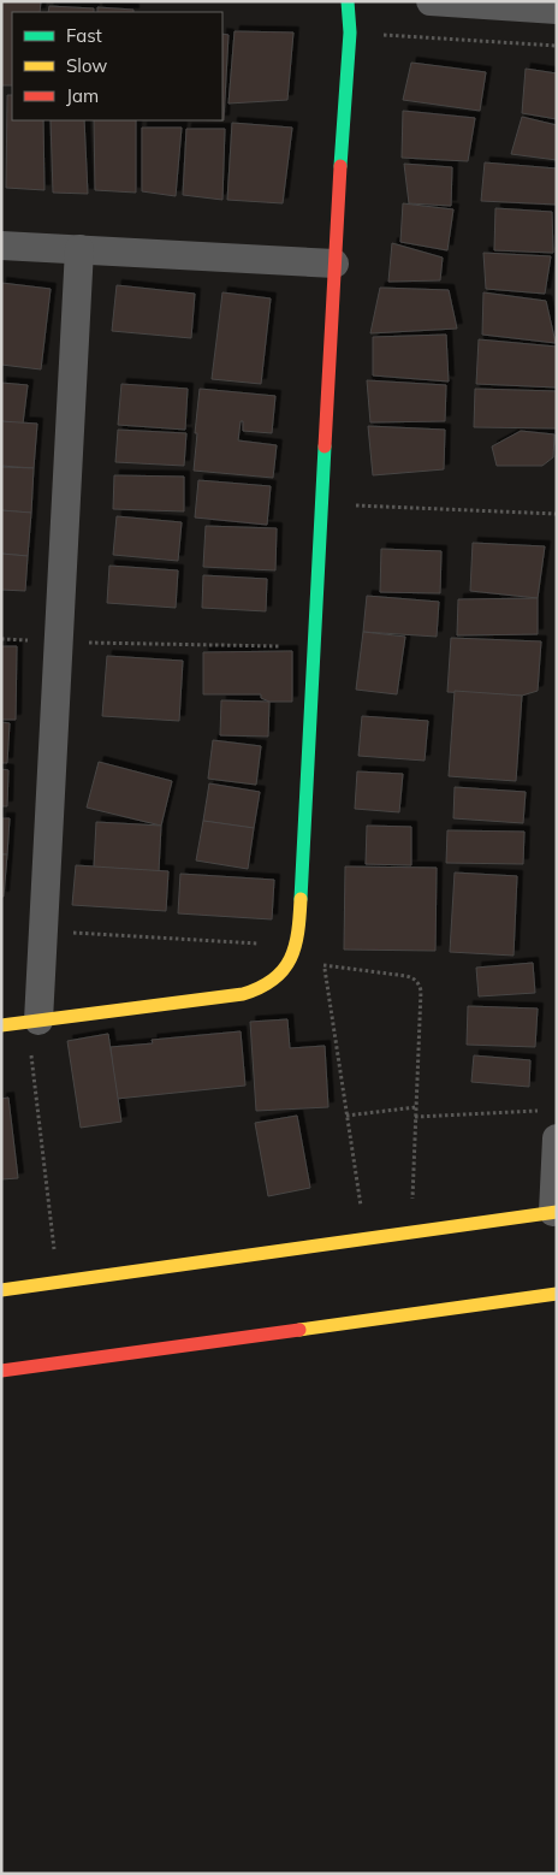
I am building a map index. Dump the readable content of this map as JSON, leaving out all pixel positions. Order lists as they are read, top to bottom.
{
  "legend": ["Fast", "Slow", "Jam"]
}
